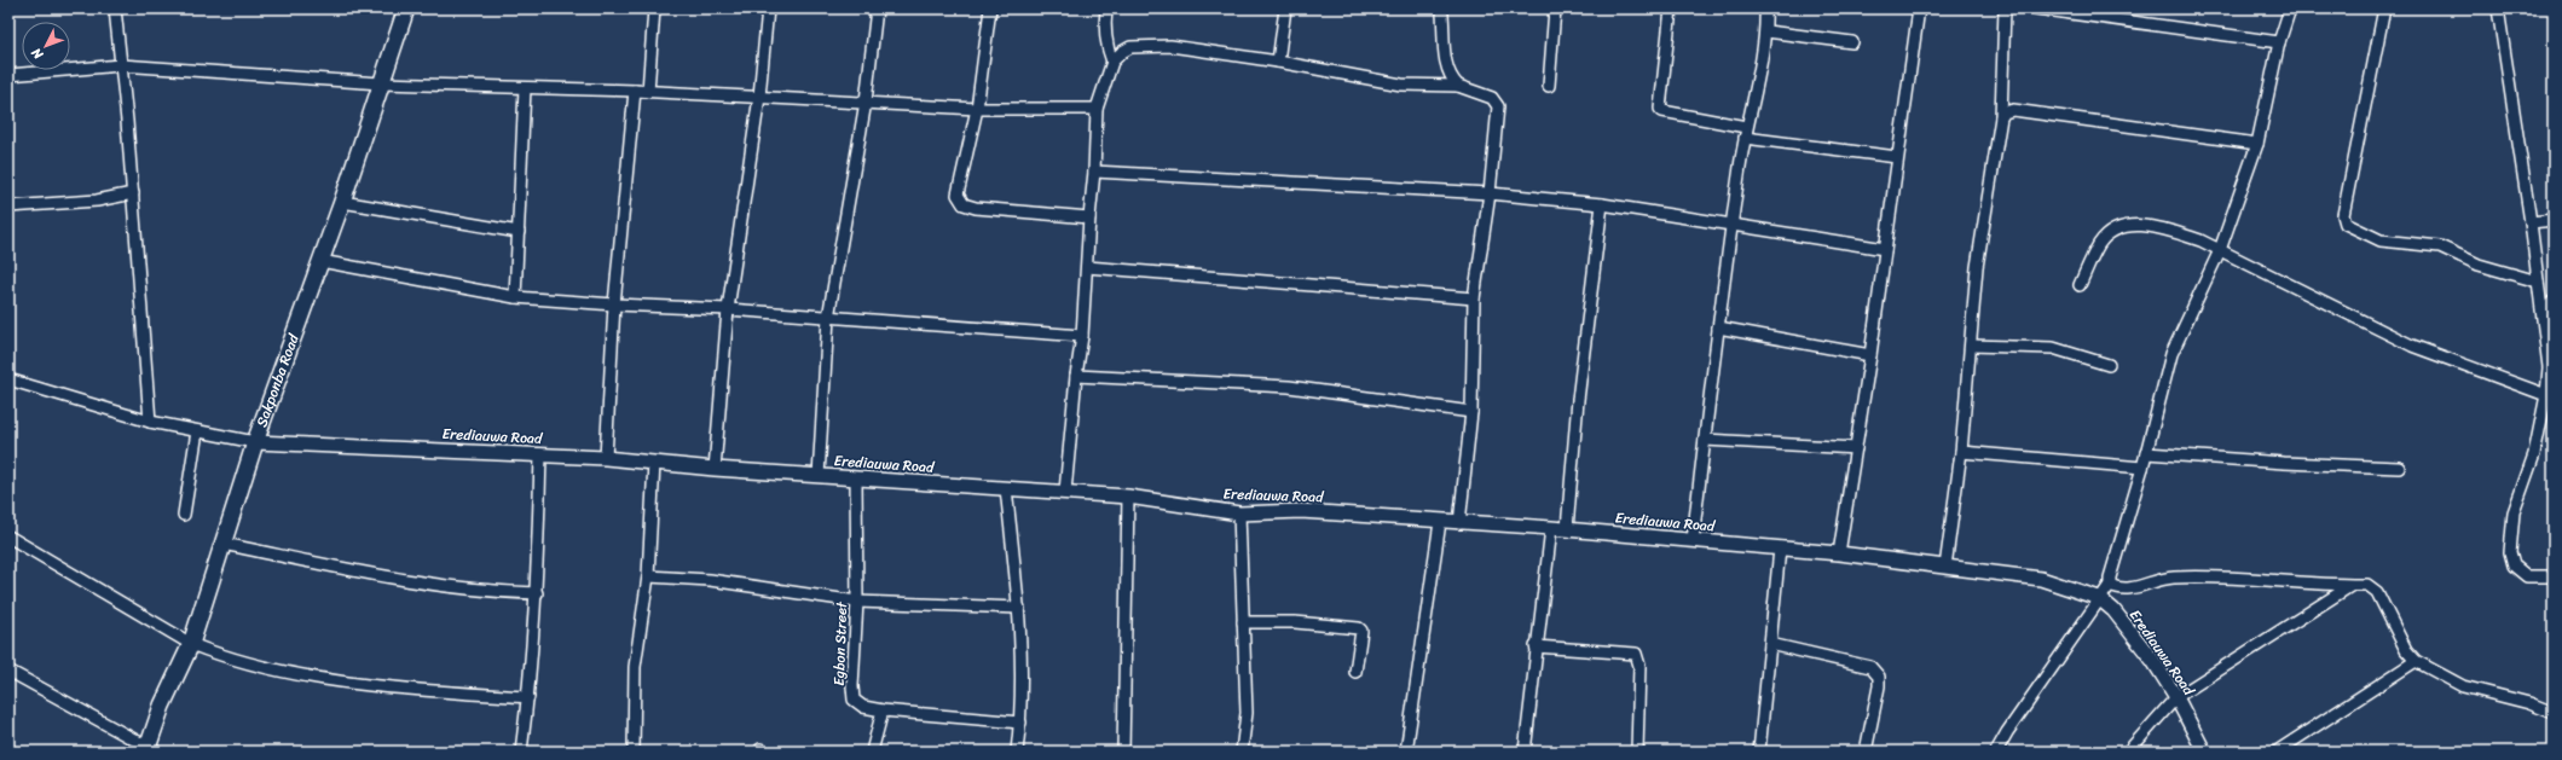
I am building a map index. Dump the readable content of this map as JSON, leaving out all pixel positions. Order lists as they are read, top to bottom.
{
  "streets": {
    "main road": ["Sakponba Road"],
    "street": ["Erediauwa Road", "Egbon Street"]
  },
  "crossings": [
    ["Sakponba Road", "Erediauwa Road"],
    ["Erediauwa Road", "Egbon Street"]
  ],
  "north": "bottom left"
}
